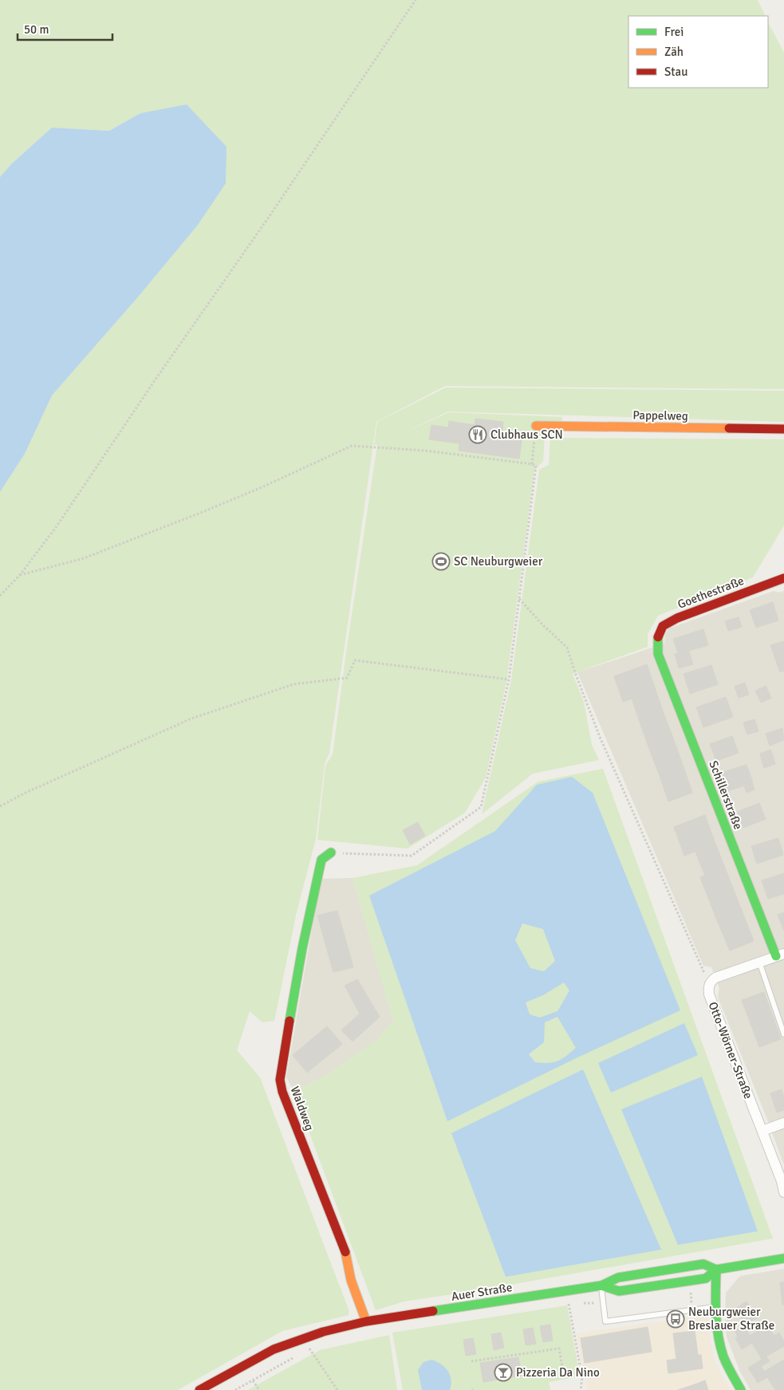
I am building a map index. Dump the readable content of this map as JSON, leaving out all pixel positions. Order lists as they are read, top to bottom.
{
  "streets": {
    "street": [
      "Pappelweg",
      "Goethestraße",
      "Schillerstraße",
      "Otto-Wörner-Straße",
      "Waldweg",
      "Auer Straße"
    ]
  },
  "crossings": [
    ["Goethestraße", "Schillerstraße"],
    ["Waldweg", "Auer Straße"]
  ],
  "places": {
    "restaurant": ["Clubhaus SCN"],
    "sports": ["SC Neuburgweier"],
    "bus stop": ["Neuburgweier Breslauer Straße"],
    "bar": ["Pizzeria Da Nino"]
  },
  "legend": ["Frei", "Zäh", "Stau"],
  "scale_bar": "50 m"
}
